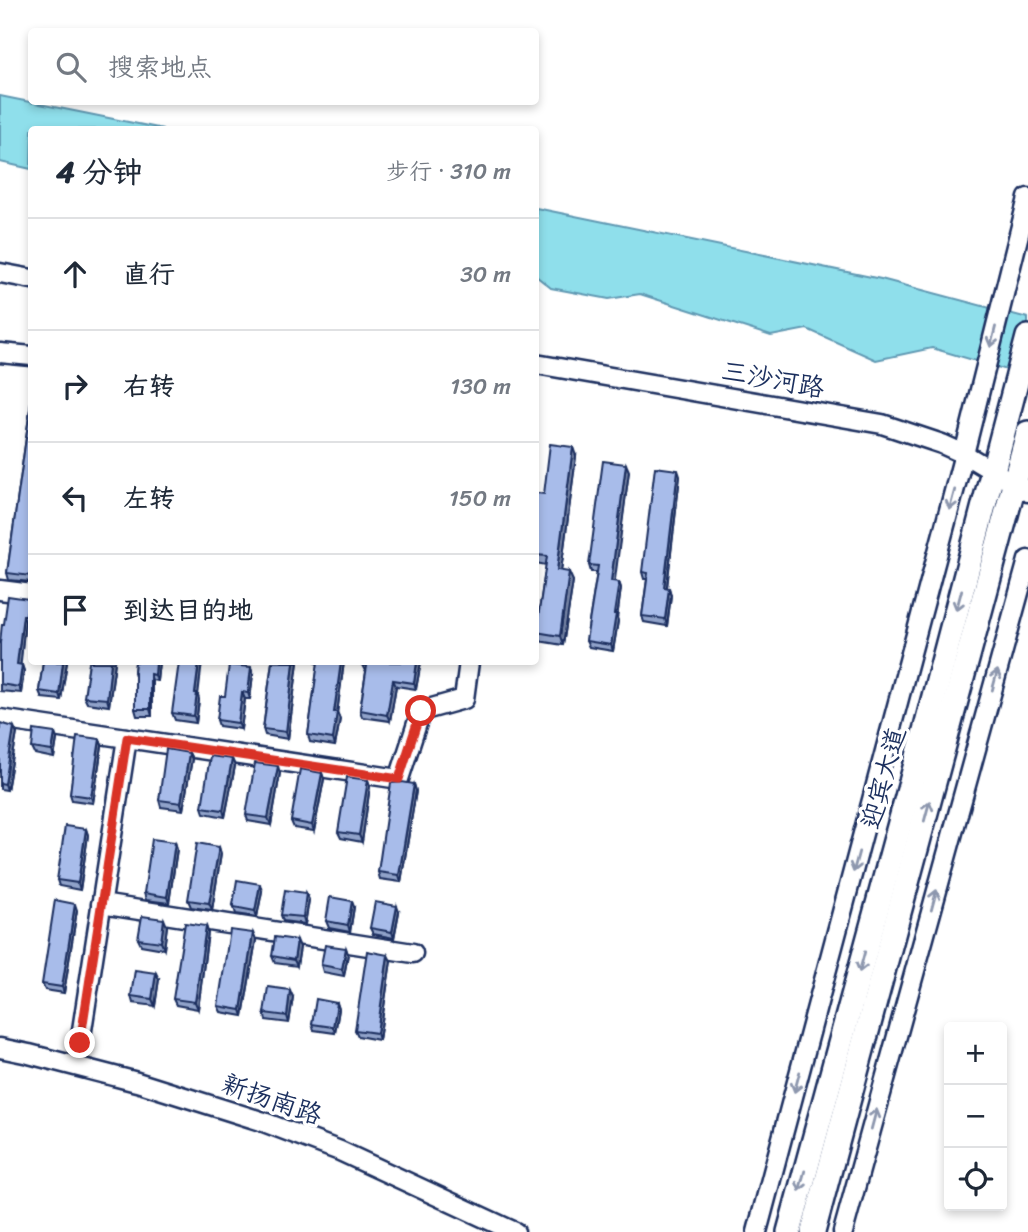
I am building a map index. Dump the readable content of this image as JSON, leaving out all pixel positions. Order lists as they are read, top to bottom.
{
  "streets": {
    "main road": ["迎宾大道"],
    "street": ["三沙河路", "新扬南路"]
  },
  "crossings": [
    ["三沙河路", "迎宾大道"]
  ],
  "page": {
    "search": "搜索地点",
    "heading": ["4 分钟", "步行 · 310 m"],
    "list": [
      ["直行", "30 m"],
      ["右转", "130 m"],
      ["左转", "150 m"],
      "到达目的地"
    ],
    "map_buttons": ["+", "−"]
  }
}
